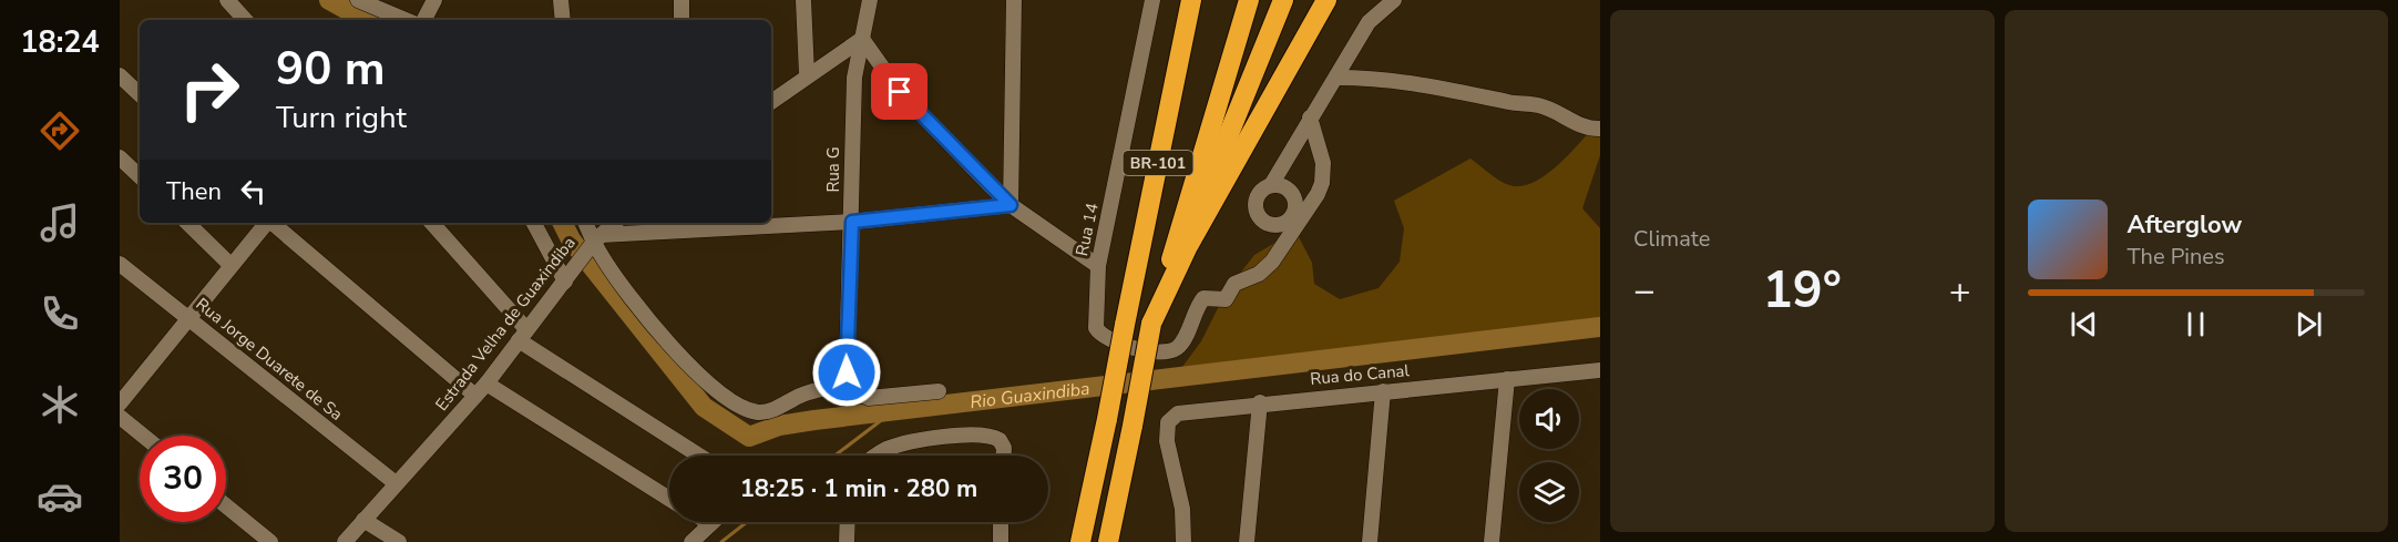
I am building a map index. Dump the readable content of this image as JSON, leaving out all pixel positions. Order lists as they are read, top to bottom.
{
  "streets": {
    "highway": ["BR-101"],
    "street": [
      "Rua G",
      "Rua 14",
      "Estrada Velha de Guaxindiba",
      "Rua Jorge Duarete de Sa",
      "Rua do Canal"
    ]
  },
  "crossings": [
    ["Estrada Velha de Guaxindiba", "Rua Jorge Duarete de Sa"]
  ],
  "water": ["Rio Guaxindiba"],
  "page": {
    "tabs": "18:24",
    "tile": "Climate",
    "turn": ["90 m", "Turn right"],
    "then": "Then",
    "song": ["Afterglow", "The Pines"],
    "heat": ["−", "19°", "+"],
    "limit": "30",
    "trip": "18:25 · 1 min · 280 m"
  }
}
